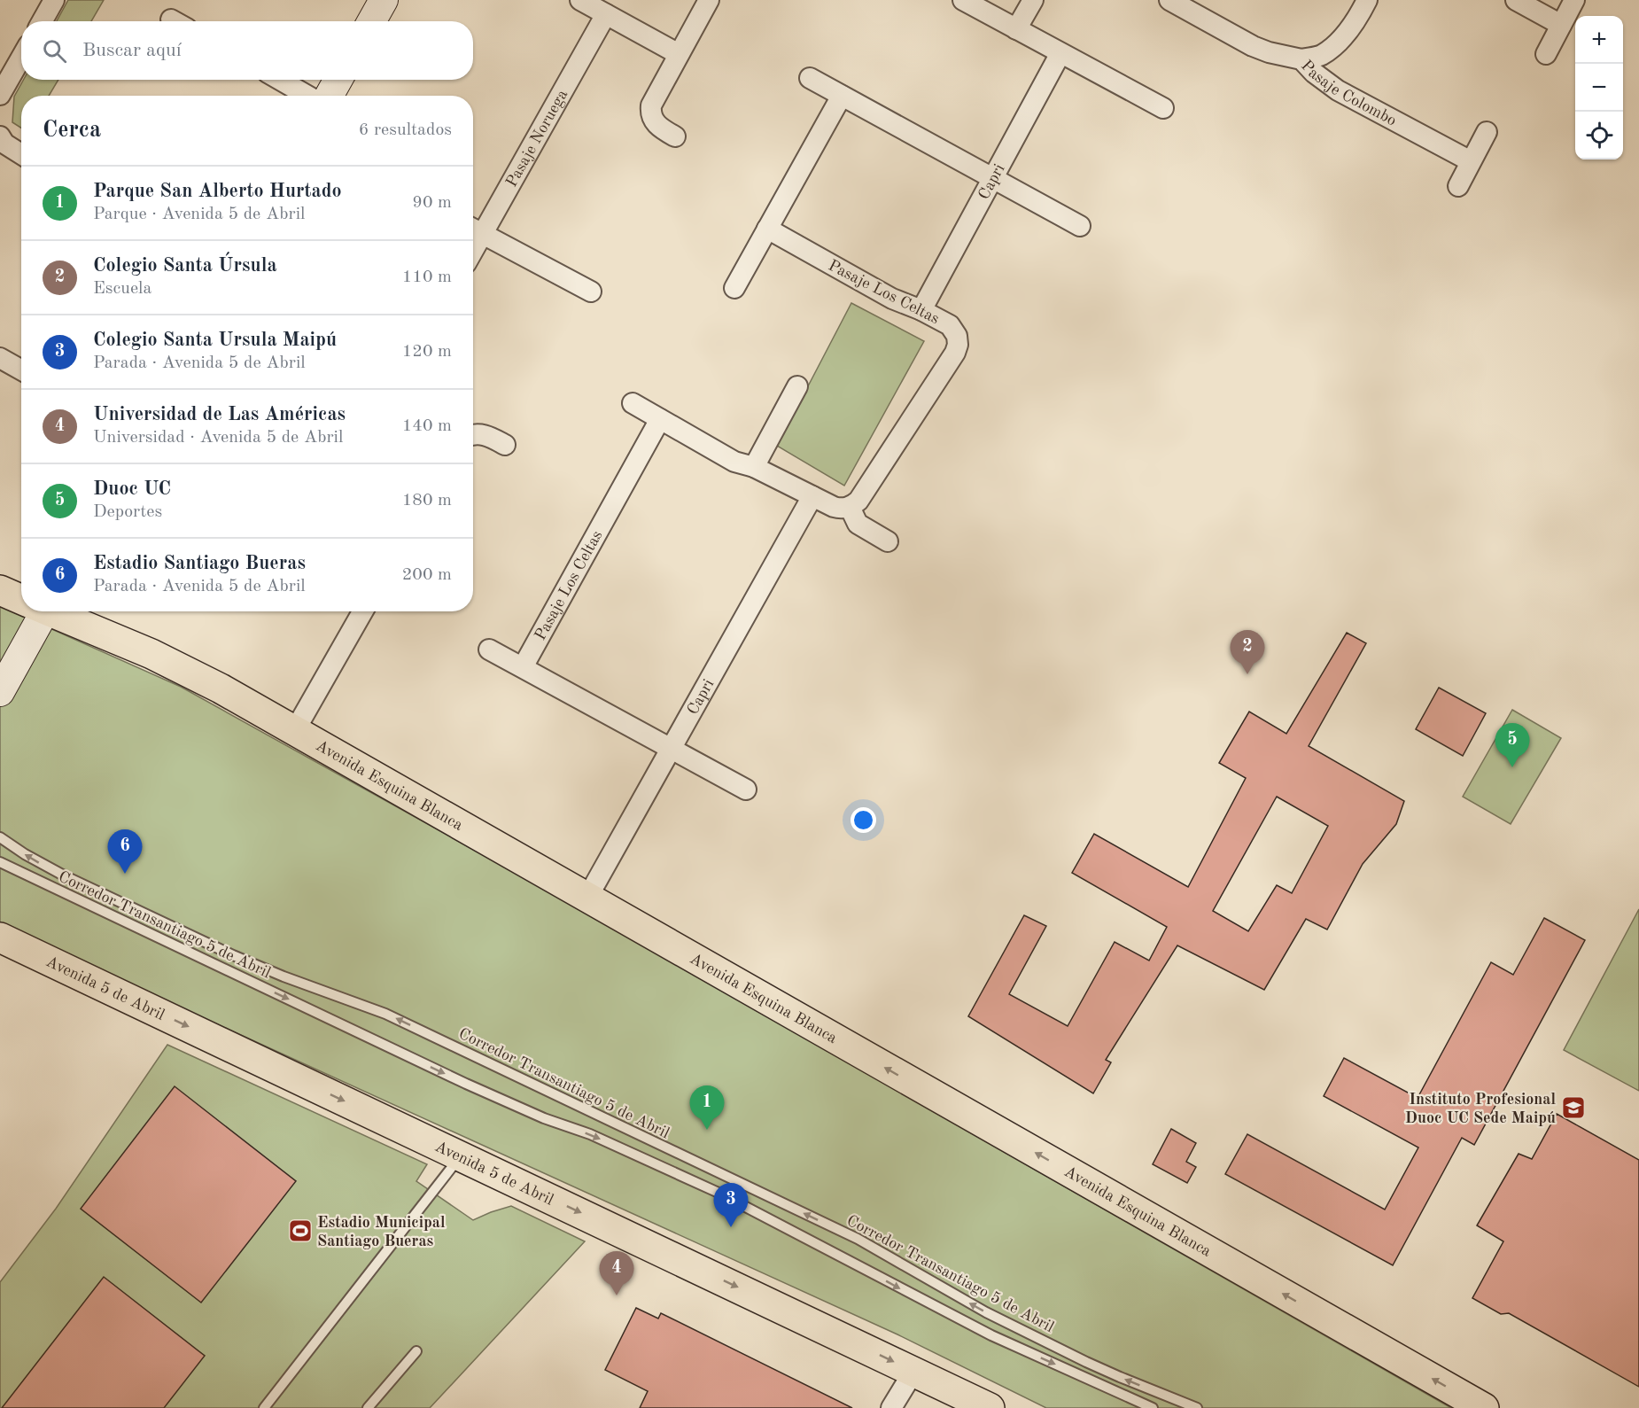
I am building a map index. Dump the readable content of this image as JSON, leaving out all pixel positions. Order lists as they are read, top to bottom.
{
  "streets": {
    "main road": ["Avenida Esquina Blanca", "Avenida 5 de Abril"],
    "street": [
      "Pasaje Colombo",
      "Pasaje Noruega",
      "Capri",
      "Pasaje Los Celtas"
    ],
    "lane": ["Corredor Transantiago 5 de Abril"]
  },
  "crossings": [
    ["Capri", "Pasaje Los Celtas"],
    ["Capri", "Avenida Esquina Blanca"]
  ],
  "one_way": ["Avenida Esquina Blanca", "Avenida 5 de Abril"],
  "places": {
    "school or university": ["Instituto Profesional Duoc UC Sede Maipú"],
    "sports": ["Estadio Municipal Santiago Bueras"]
  },
  "page": {
    "map_buttons": ["+", "−"],
    "search": "Buscar aquí",
    "heading": ["Cerca", "6 resultados"],
    "list": [
      {
        "mark": "1",
        "name": "Parque San Alberto Hurtado",
        "note": "Parque · Avenida 5 de Abril",
        "value": "90 m"
      },
      {
        "mark": "2",
        "name": "Colegio Santa Úrsula",
        "note": "Escuela",
        "value": "110 m"
      },
      {
        "mark": "3",
        "name": "Colegio Santa Ursula Maipú",
        "note": "Parada · Avenida 5 de Abril",
        "value": "120 m"
      },
      {
        "mark": "4",
        "name": "Universidad de Las Américas",
        "note": "Universidad · Avenida 5 de Abril",
        "value": "140 m"
      },
      {
        "mark": "5",
        "name": "Duoc UC",
        "note": "Deportes",
        "value": "180 m"
      },
      {
        "mark": "6",
        "name": "Estadio Santiago Bueras",
        "note": "Parada · Avenida 5 de Abril",
        "value": "200 m"
      }
    ],
    "pins": [
      "2",
      "5",
      "6",
      "1",
      "3",
      "4"
    ]
  }
}
